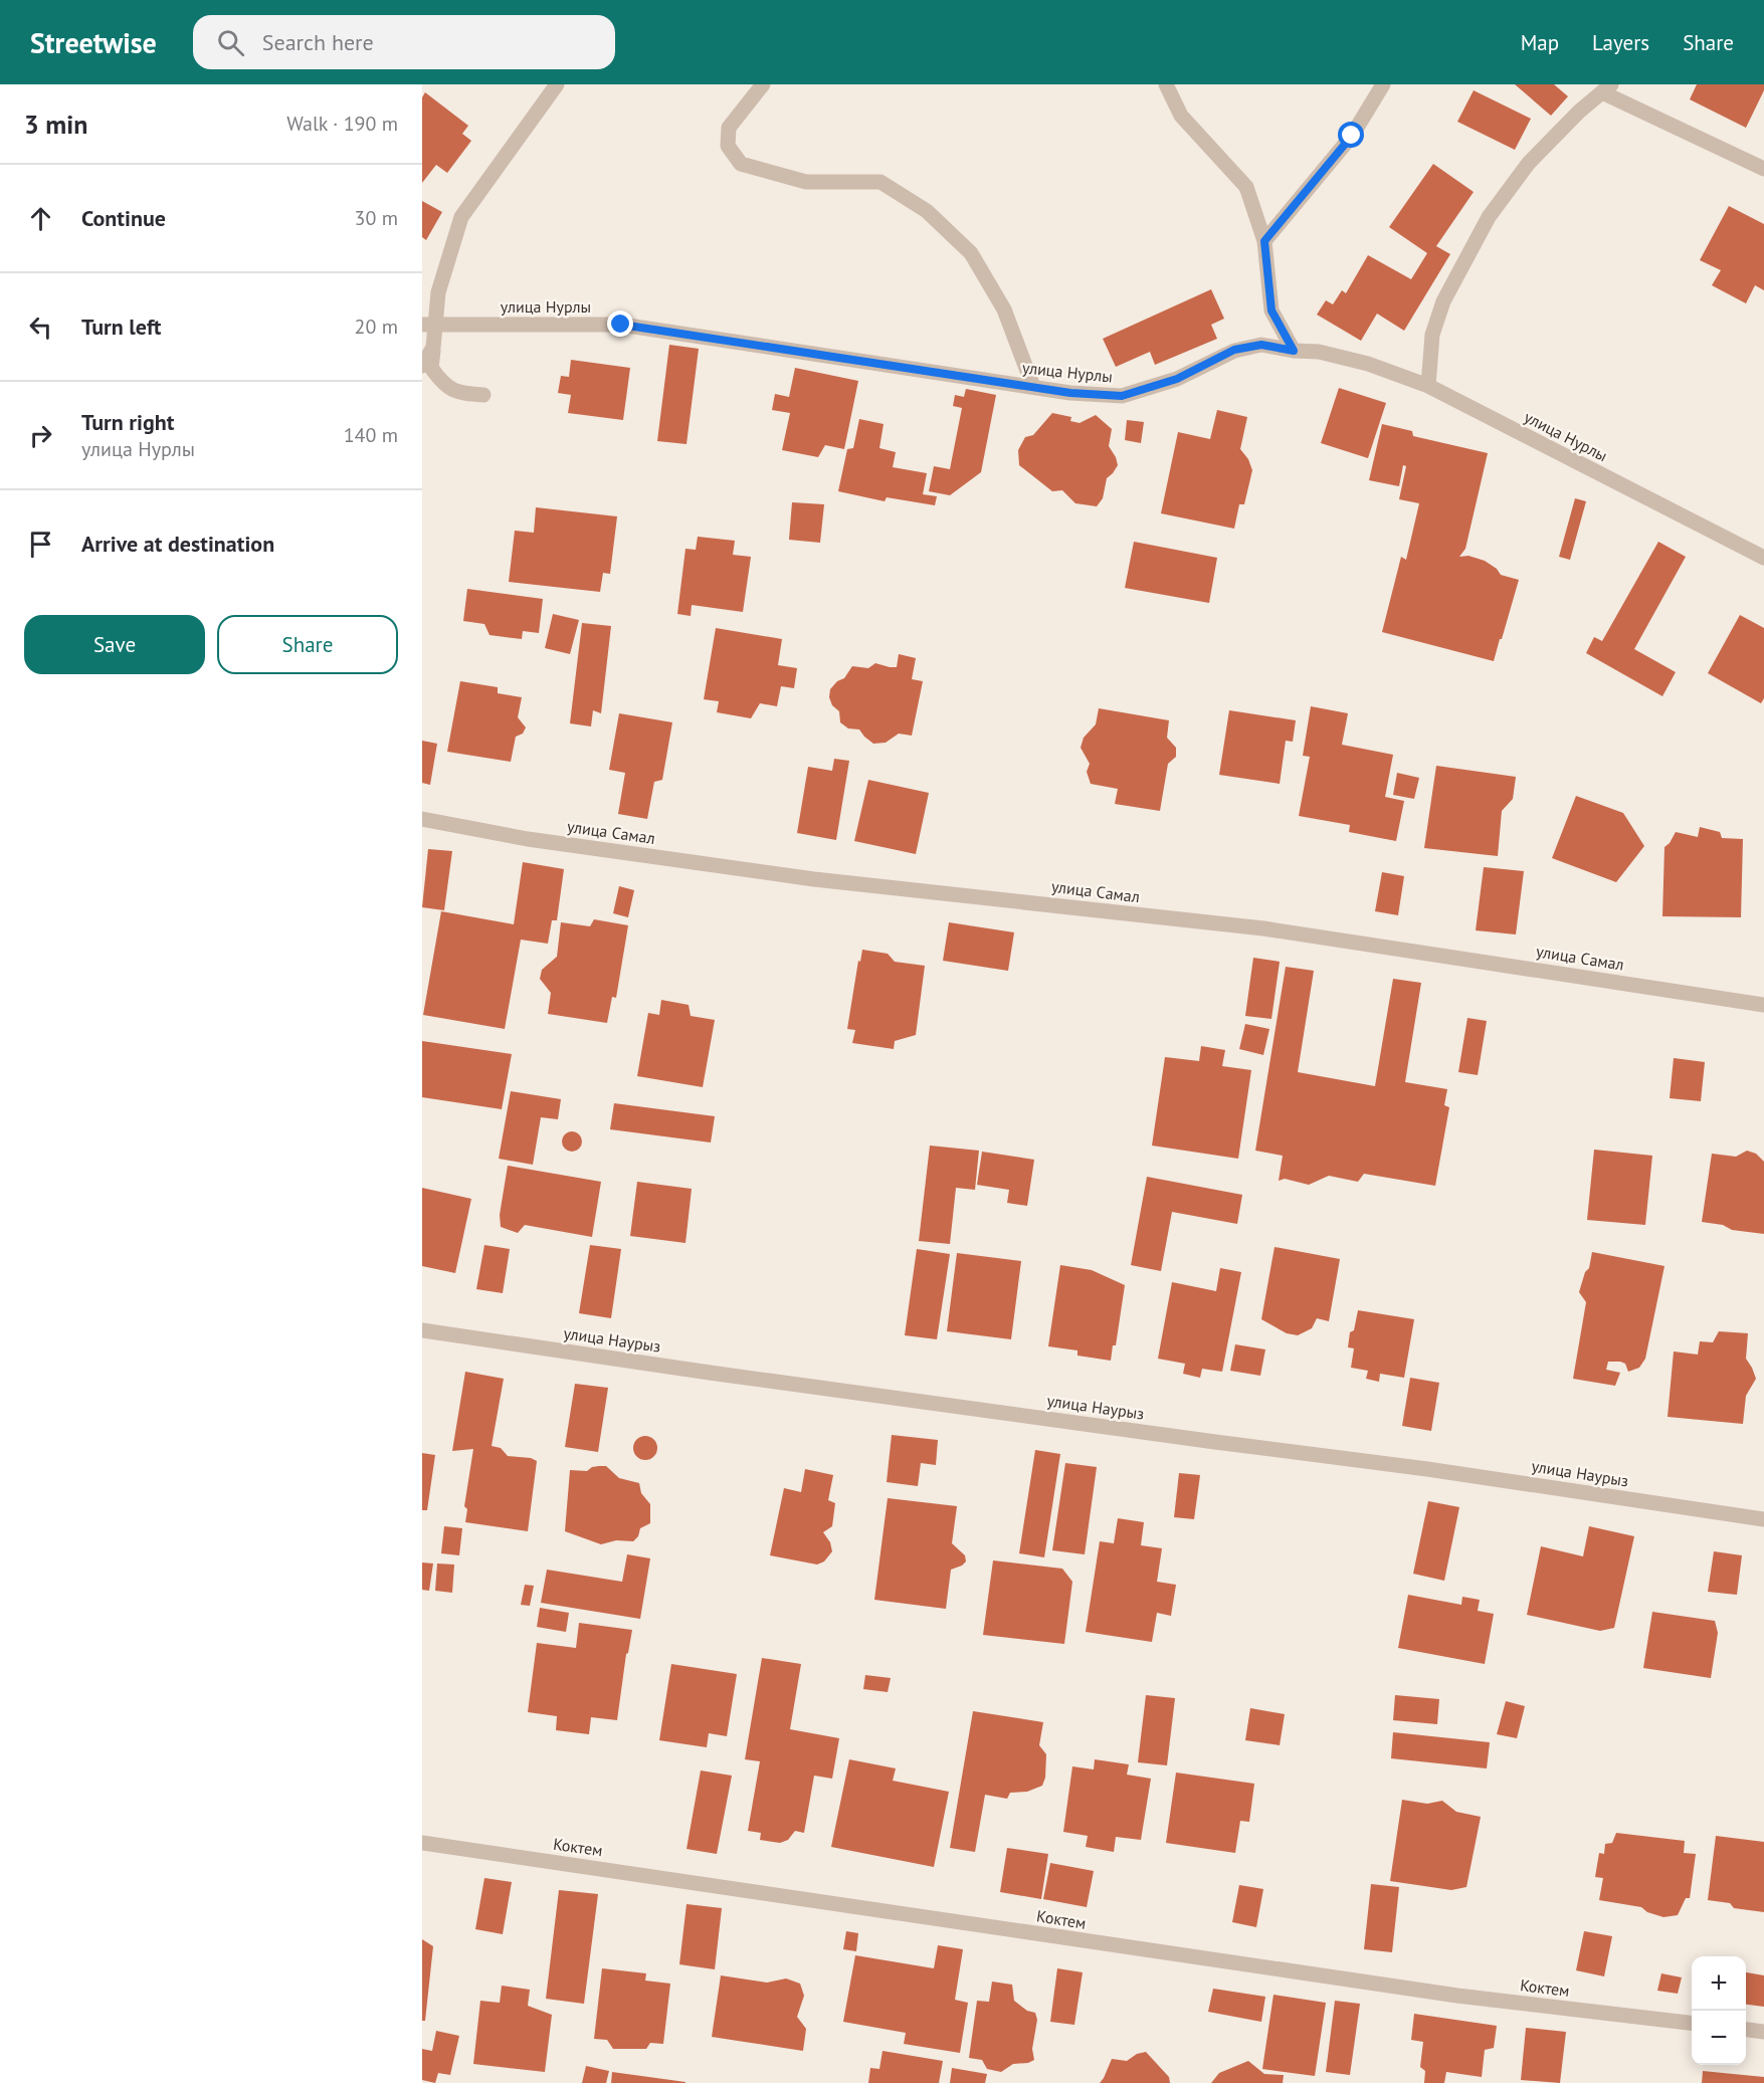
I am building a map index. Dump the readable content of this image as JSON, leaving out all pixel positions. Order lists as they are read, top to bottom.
{
  "streets": {
    "street": [
      "улица Нурлы",
      "улица Самал",
      "улица Наурыз",
      "Коктем"
    ]
  },
  "page": {
    "header": "Streetwise",
    "search": "Search here",
    "nav": ["Map", "Layers", "Share"],
    "heading": ["3 min", "Walk · 190 m"],
    "list": [
      ["Continue", "30 m"],
      ["Turn left", "20 m"],
      ["Turn right", "улица Нурлы", "140 m"],
      "Arrive at destination"
    ],
    "buttons": ["Save", "Share"],
    "map_buttons": ["+", "−"]
  }
}
